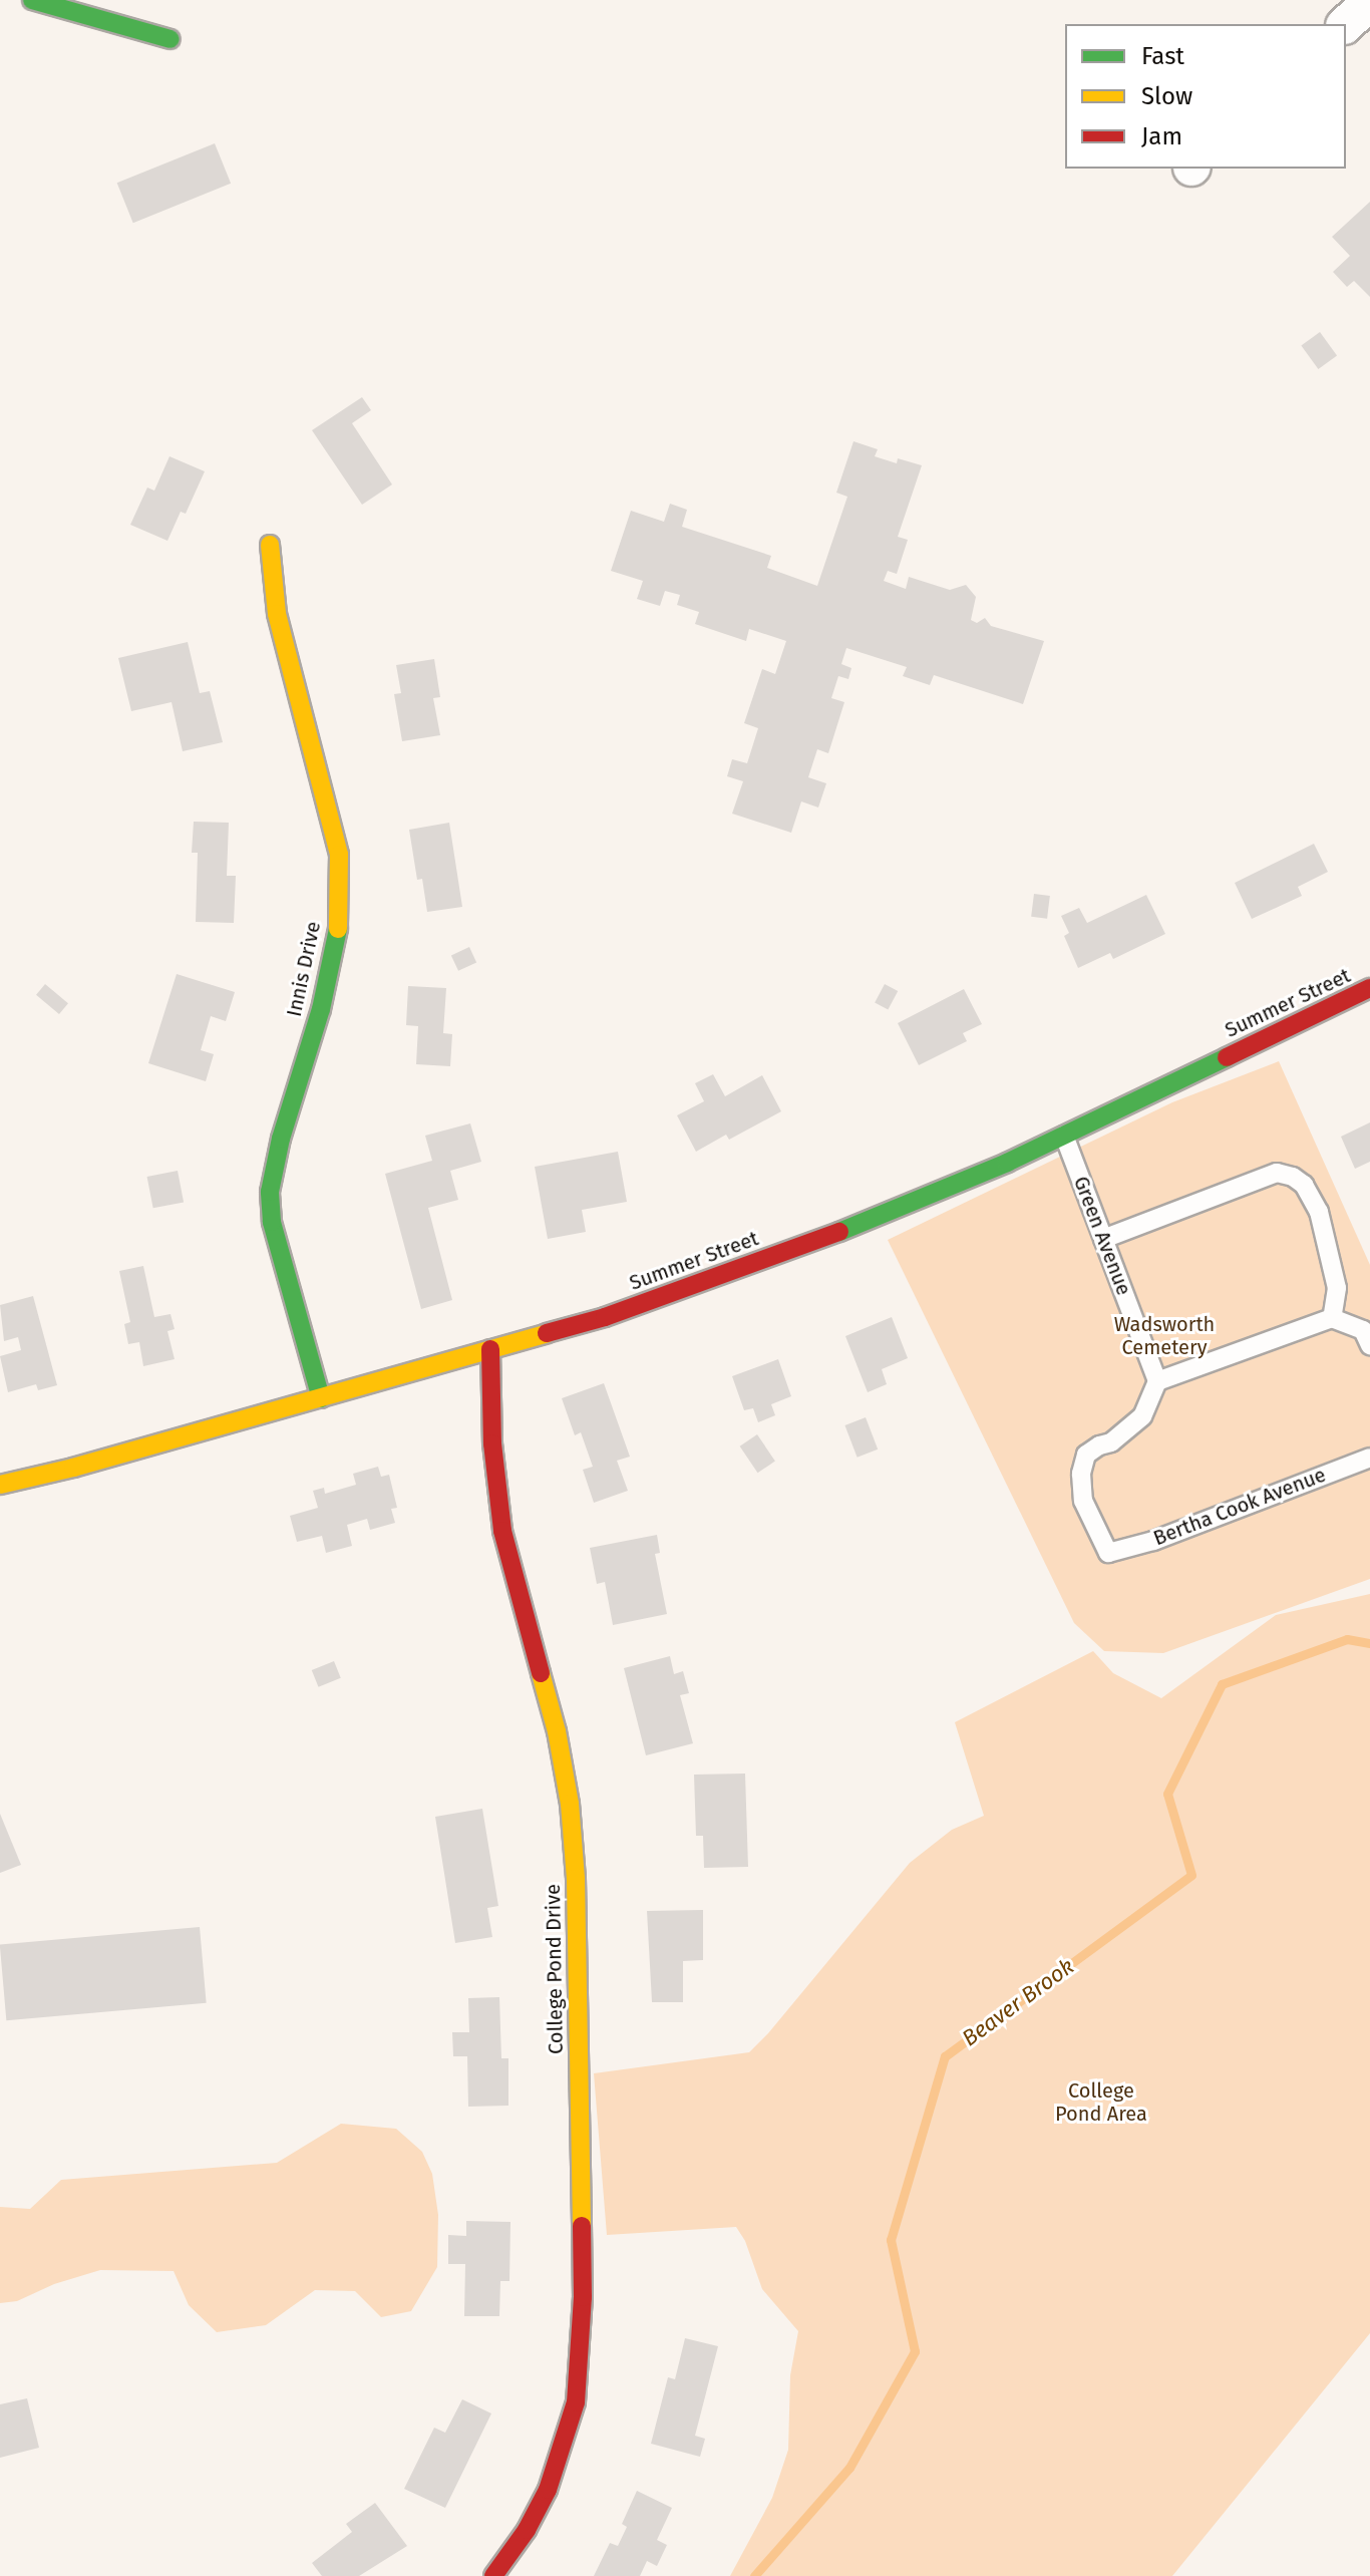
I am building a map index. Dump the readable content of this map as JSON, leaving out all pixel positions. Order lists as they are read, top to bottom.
{
  "streets": {
    "street": ["Innis Drive", "Summer Street", "College Pond Drive"],
    "lane": ["Green Avenue", "Bertha Cook Avenue"]
  },
  "crossings": [
    ["Innis Drive", "Summer Street"],
    ["Summer Street", "Green Avenue"],
    ["Summer Street", "College Pond Drive"],
    ["Green Avenue", "Bertha Cook Avenue"]
  ],
  "water": ["Beaver Brook"],
  "parks": ["Wadsworth Cemetery", "College Pond Area"],
  "legend": ["Fast", "Slow", "Jam"]
}
